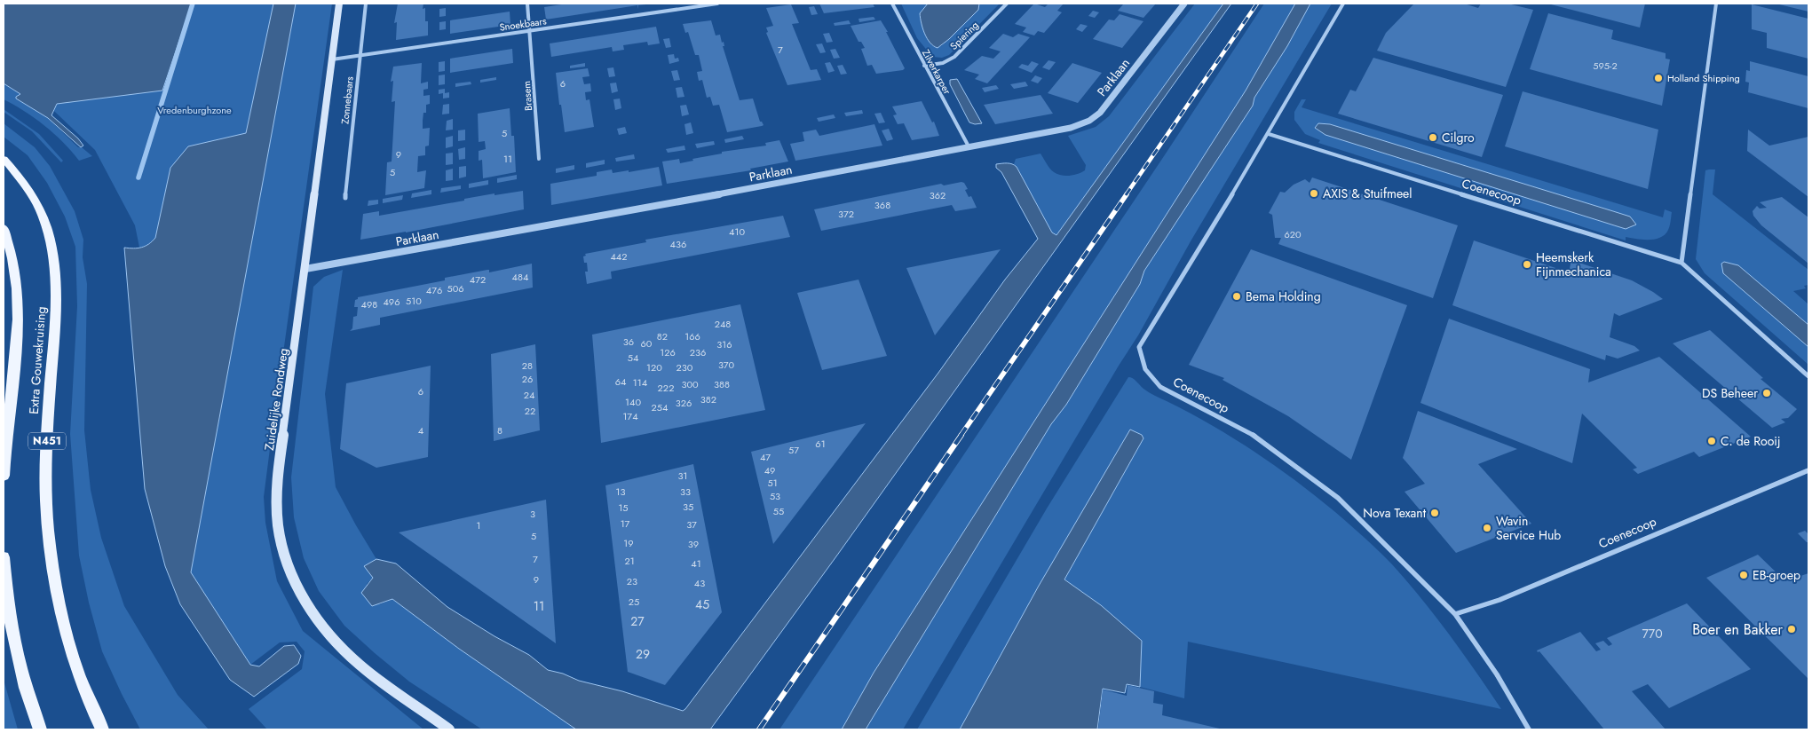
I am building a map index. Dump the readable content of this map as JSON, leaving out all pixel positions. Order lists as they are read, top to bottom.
{
  "streets": {
    "main road": ["Extra Gouwekruising", "Zuidelijke Rondweg", "N451"],
    "street": [
      "Snoekbaars",
      "Spiering",
      "Zilverkarper",
      "Parklaan",
      "Brasem",
      "Zonnebaars",
      "Coenecoop"
    ]
  },
  "crossings": [
    ["Snoekbaars", "Brasem"],
    ["Snoekbaars", "Zonnebaars"],
    ["Snoekbaars", "Zuidelijke Rondweg"],
    ["Spiering", "Zilverkarper"],
    ["Zilverkarper", "Parklaan"],
    ["Parklaan", "Zuidelijke Rondweg"]
  ],
  "parks": ["Vredenburghzone"],
  "places": [
    "Holland Shipping",
    "Cilgro",
    "AXIS & Stuifmeel",
    "Heemskerk Fijnmechanica",
    "Bema Holding",
    "DS Beheer",
    "C. de Rooij",
    "Nova Texant",
    "Wavin Service Hub",
    "EB-groep",
    "Boer en Bakker"
  ],
  "house_numbers": [
    "7",
    "595-2",
    "6",
    "5",
    "9",
    "11",
    "5",
    "362",
    "368",
    "372",
    "410",
    "620",
    "436",
    "442",
    "484",
    "472",
    "506",
    "476",
    "510",
    "496",
    "498",
    "248",
    "82",
    "166",
    "36",
    "60",
    "316",
    "126",
    "236",
    "54",
    "370",
    "28",
    "120",
    "230",
    "26",
    "64",
    "114",
    "300",
    "388",
    "222",
    "6",
    "24",
    "382",
    "140",
    "326",
    "254",
    "22",
    "174",
    "4",
    "8",
    "61",
    "57",
    "47",
    "49",
    "31",
    "51",
    "13",
    "33",
    "53",
    "35",
    "15",
    "55",
    "3",
    "17",
    "37",
    "1",
    "5",
    "19",
    "39",
    "7",
    "21",
    "41",
    "9",
    "23",
    "43",
    "25",
    "45",
    "11",
    "27",
    "770",
    "29"
  ]
}
